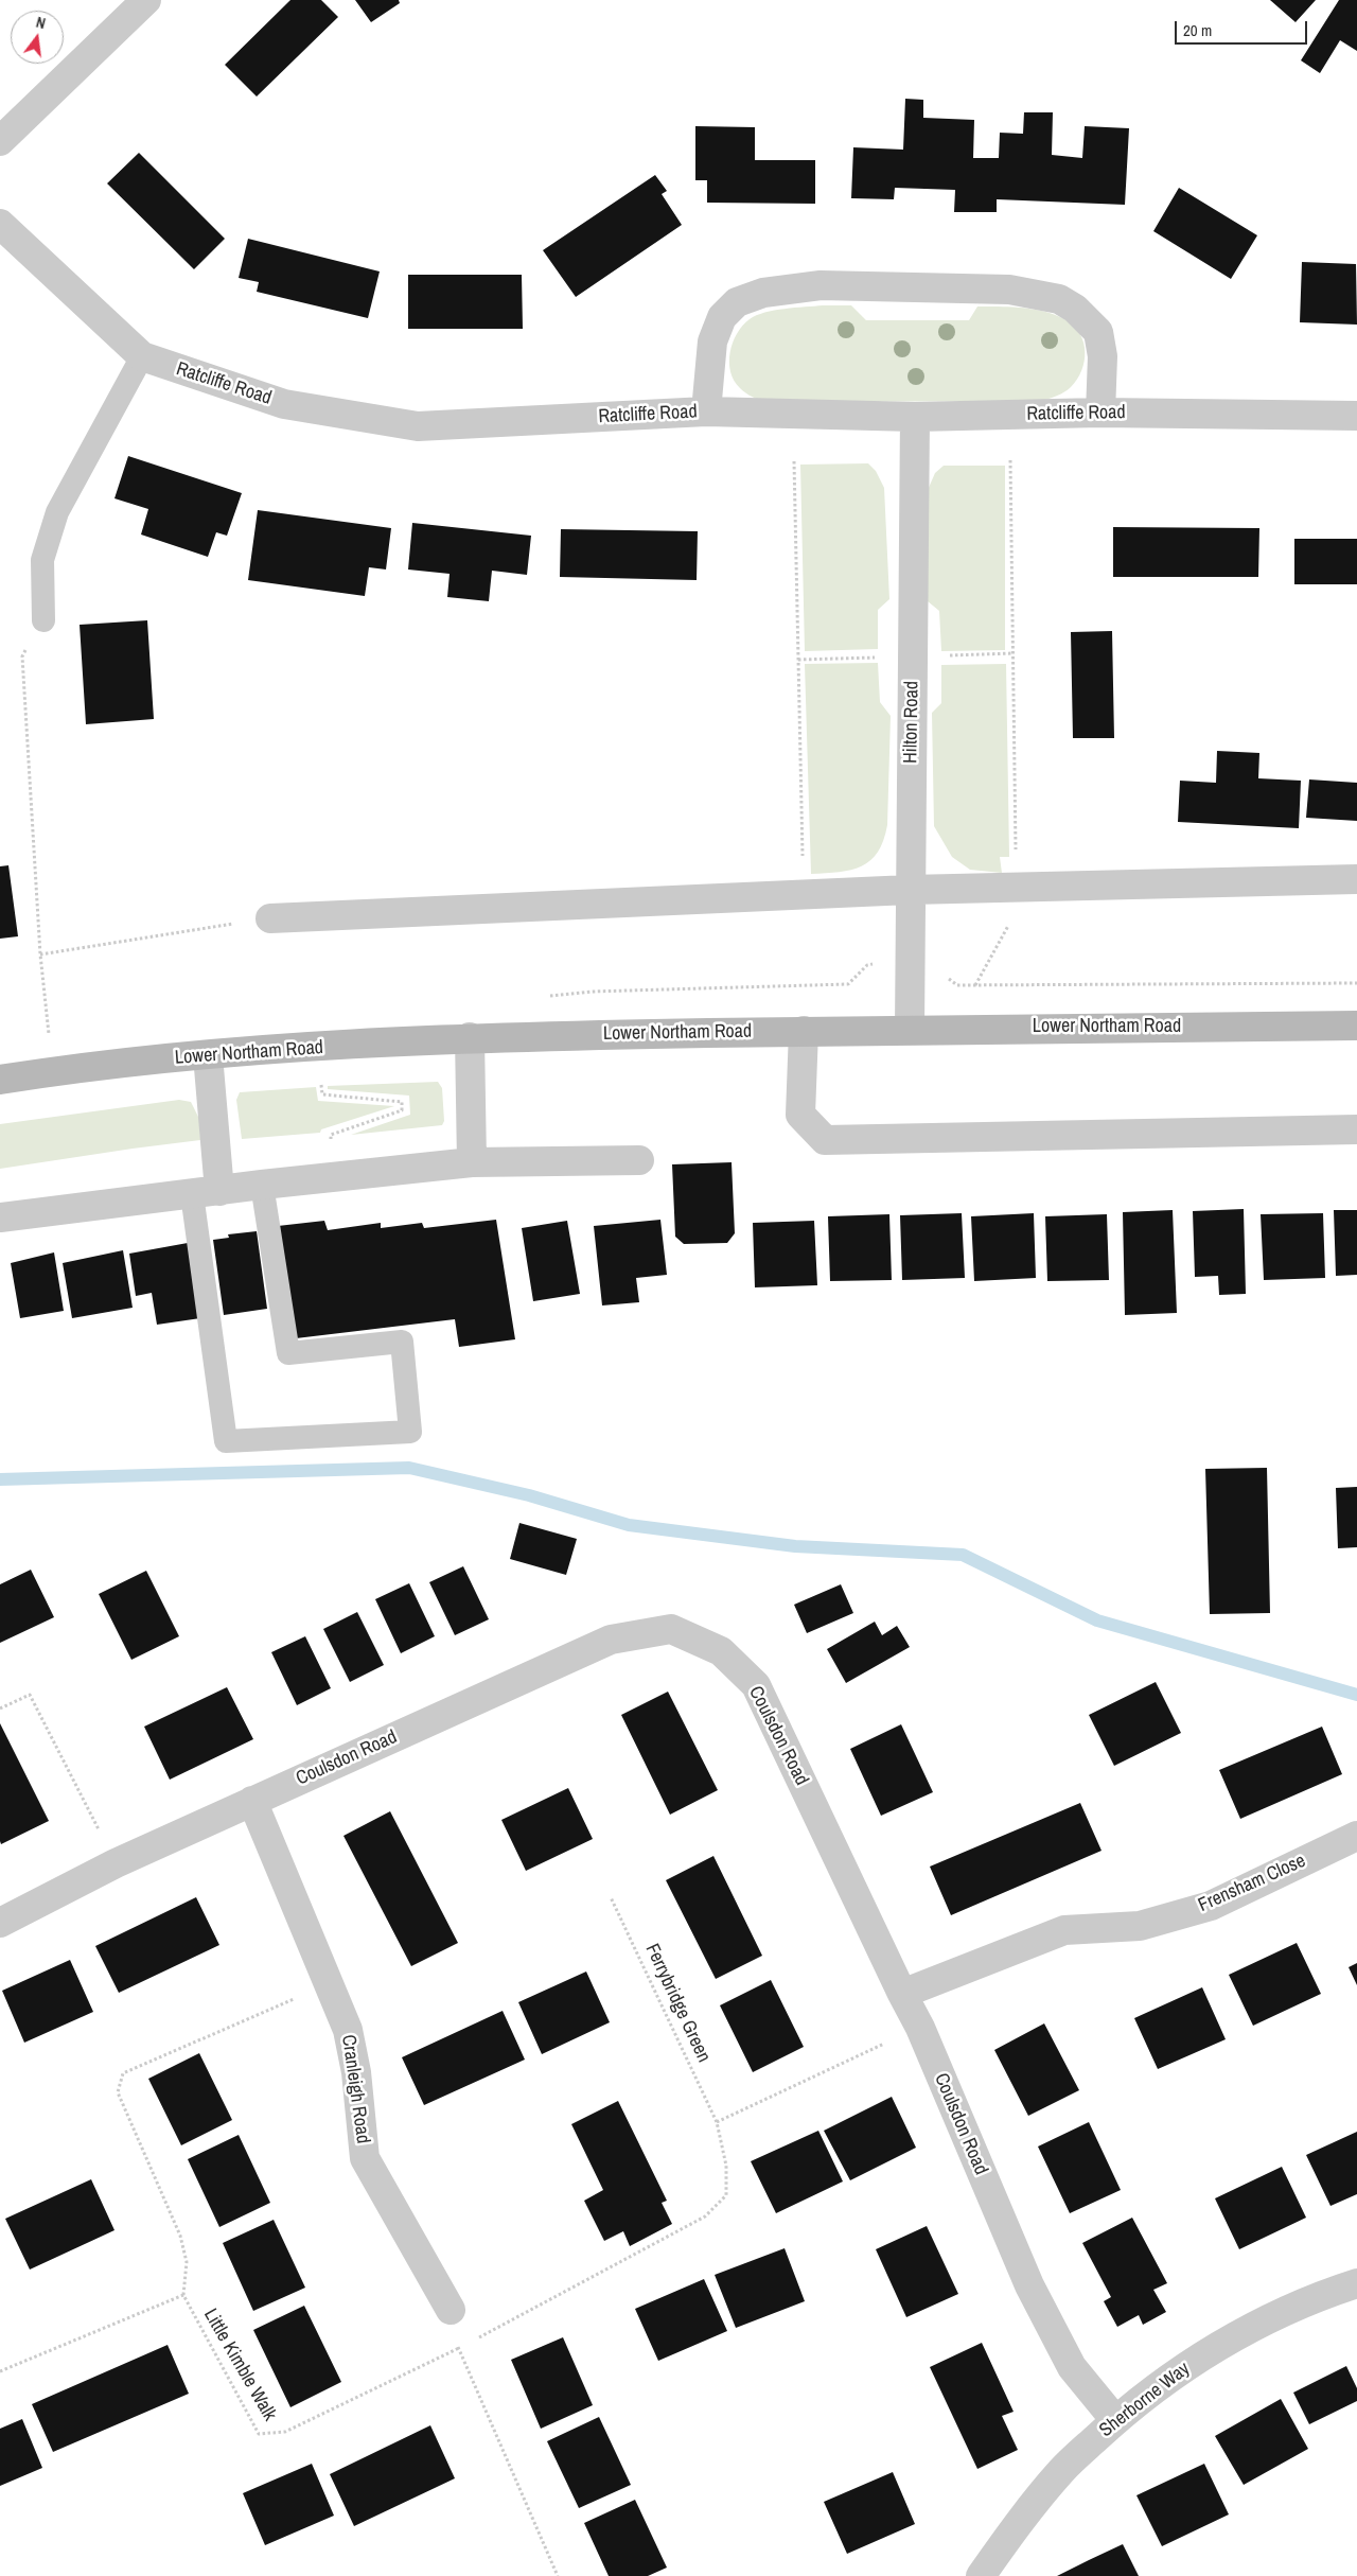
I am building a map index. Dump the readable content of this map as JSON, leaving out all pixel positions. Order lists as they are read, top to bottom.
{
  "streets": {
    "main road": ["Lower Northam Road"],
    "street": [
      "Ratcliffe Road",
      "Hilton Road",
      "Coulsdon Road",
      "Frensham Close",
      "Cranleigh Road",
      "Sherborne Way"
    ],
    "path": ["Ferrybridge Green", "Little Kimble Walk"]
  },
  "crossings": [
    ["Ratcliffe Road", "Hilton Road"],
    ["Hilton Road", "Lower Northam Road"],
    ["Coulsdon Road", "Frensham Close"],
    ["Coulsdon Road", "Cranleigh Road"],
    ["Coulsdon Road", "Sherborne Way"]
  ],
  "scale_bar": "20 m",
  "north": "top"
}
